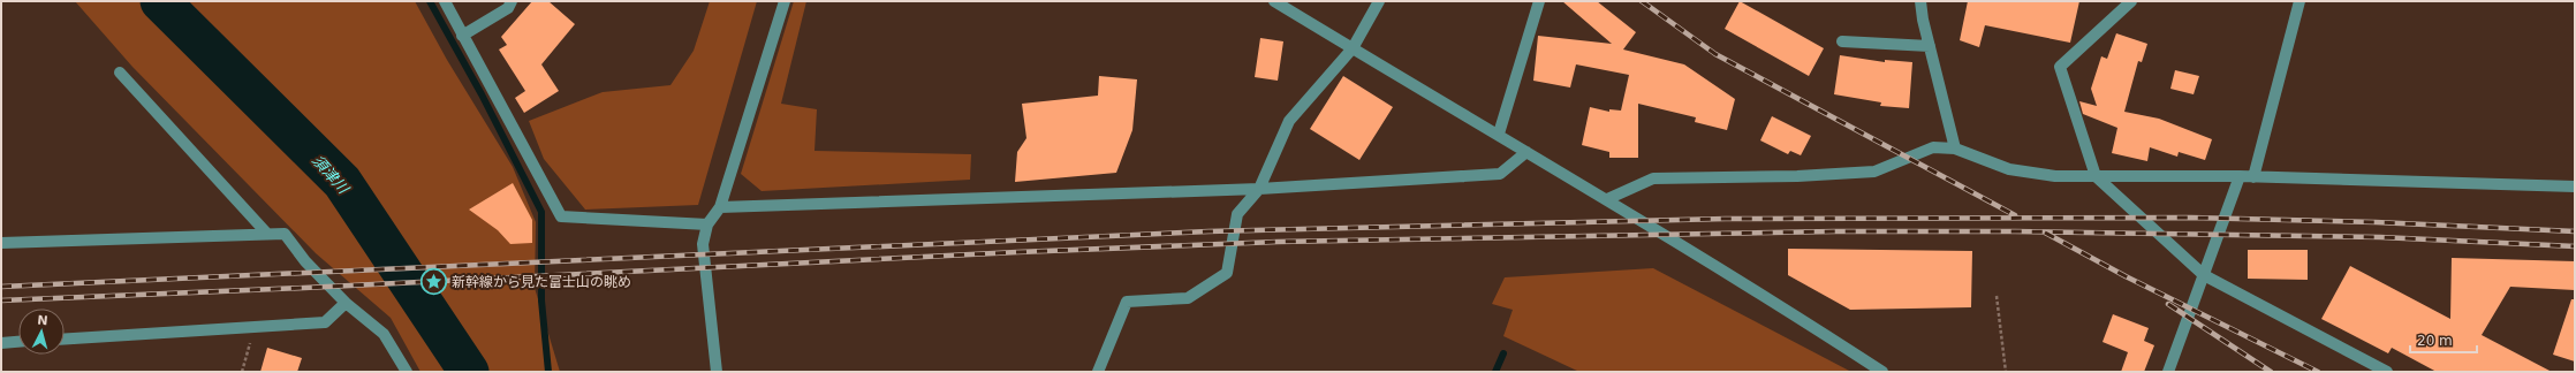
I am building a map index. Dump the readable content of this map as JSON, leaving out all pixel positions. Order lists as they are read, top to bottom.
{
  "water": ["須津川"],
  "places": {
    "place": ["新幹線から見た富士山の眺め"]
  },
  "scale_bar": "20 m",
  "north": "top"
}
